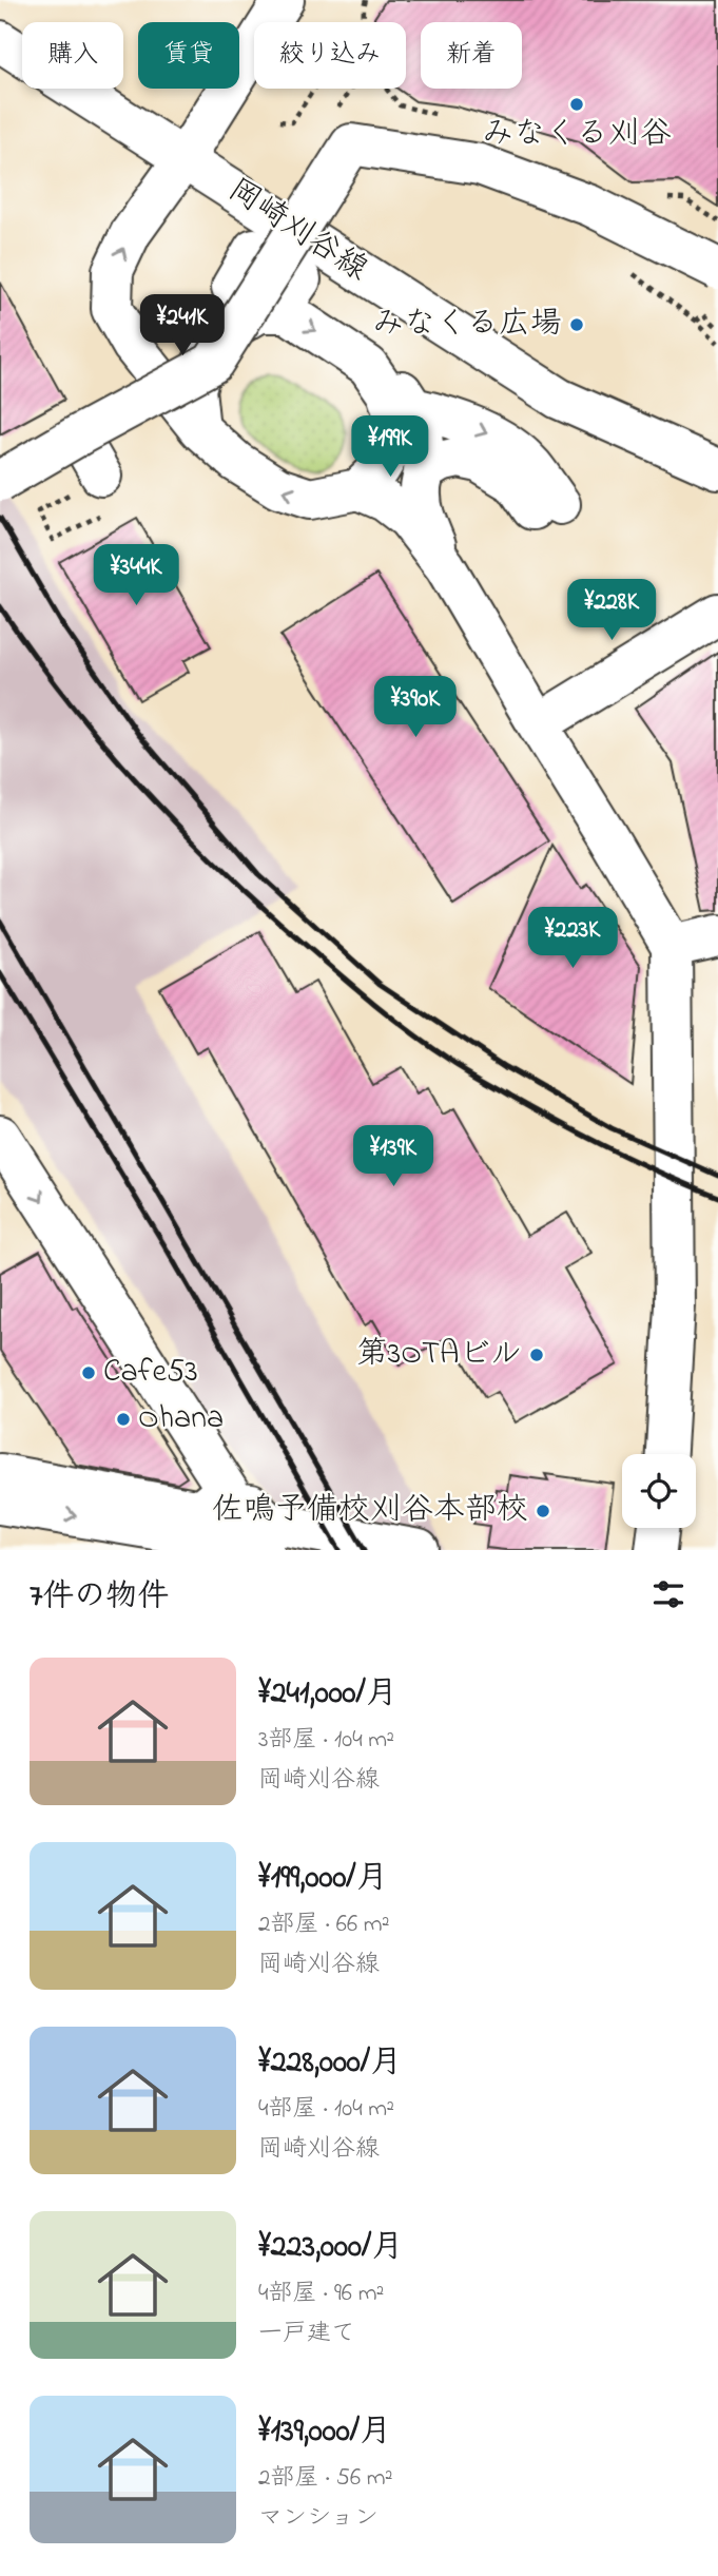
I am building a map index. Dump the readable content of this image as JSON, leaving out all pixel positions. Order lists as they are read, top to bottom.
{
  "streets": {
    "street": ["岡崎刈谷線"]
  },
  "places": [
    "みなくる刈谷",
    "みなくる広場",
    "第3OTAビル",
    "Cafe53",
    "Ohana",
    "佐鳴予備校刈谷本部校"
  ],
  "page": {
    "chip": [
      "購入",
      "賃貸",
      "絞り込み",
      "新着"
    ],
    "price": [
      "¥241K",
      "¥199K",
      "¥344K",
      "¥228K",
      "¥390K",
      "¥223K",
      "¥139K"
    ],
    "heading": "7件の物件",
    "list": [
      {
        "name": "¥241,000/月",
        "note": "3部屋 · 104 m² · 岡崎刈谷線"
      },
      {
        "name": "¥199,000/月",
        "note": "2部屋 · 66 m² · 岡崎刈谷線"
      },
      {
        "name": "¥228,000/月",
        "note": "4部屋 · 104 m² · 岡崎刈谷線"
      },
      {
        "name": "¥223,000/月",
        "note": "4部屋 · 96 m² · 一戸建て"
      },
      {
        "name": "¥139,000/月",
        "note": "2部屋 · 56 m² · マンション"
      }
    ]
  }
}
